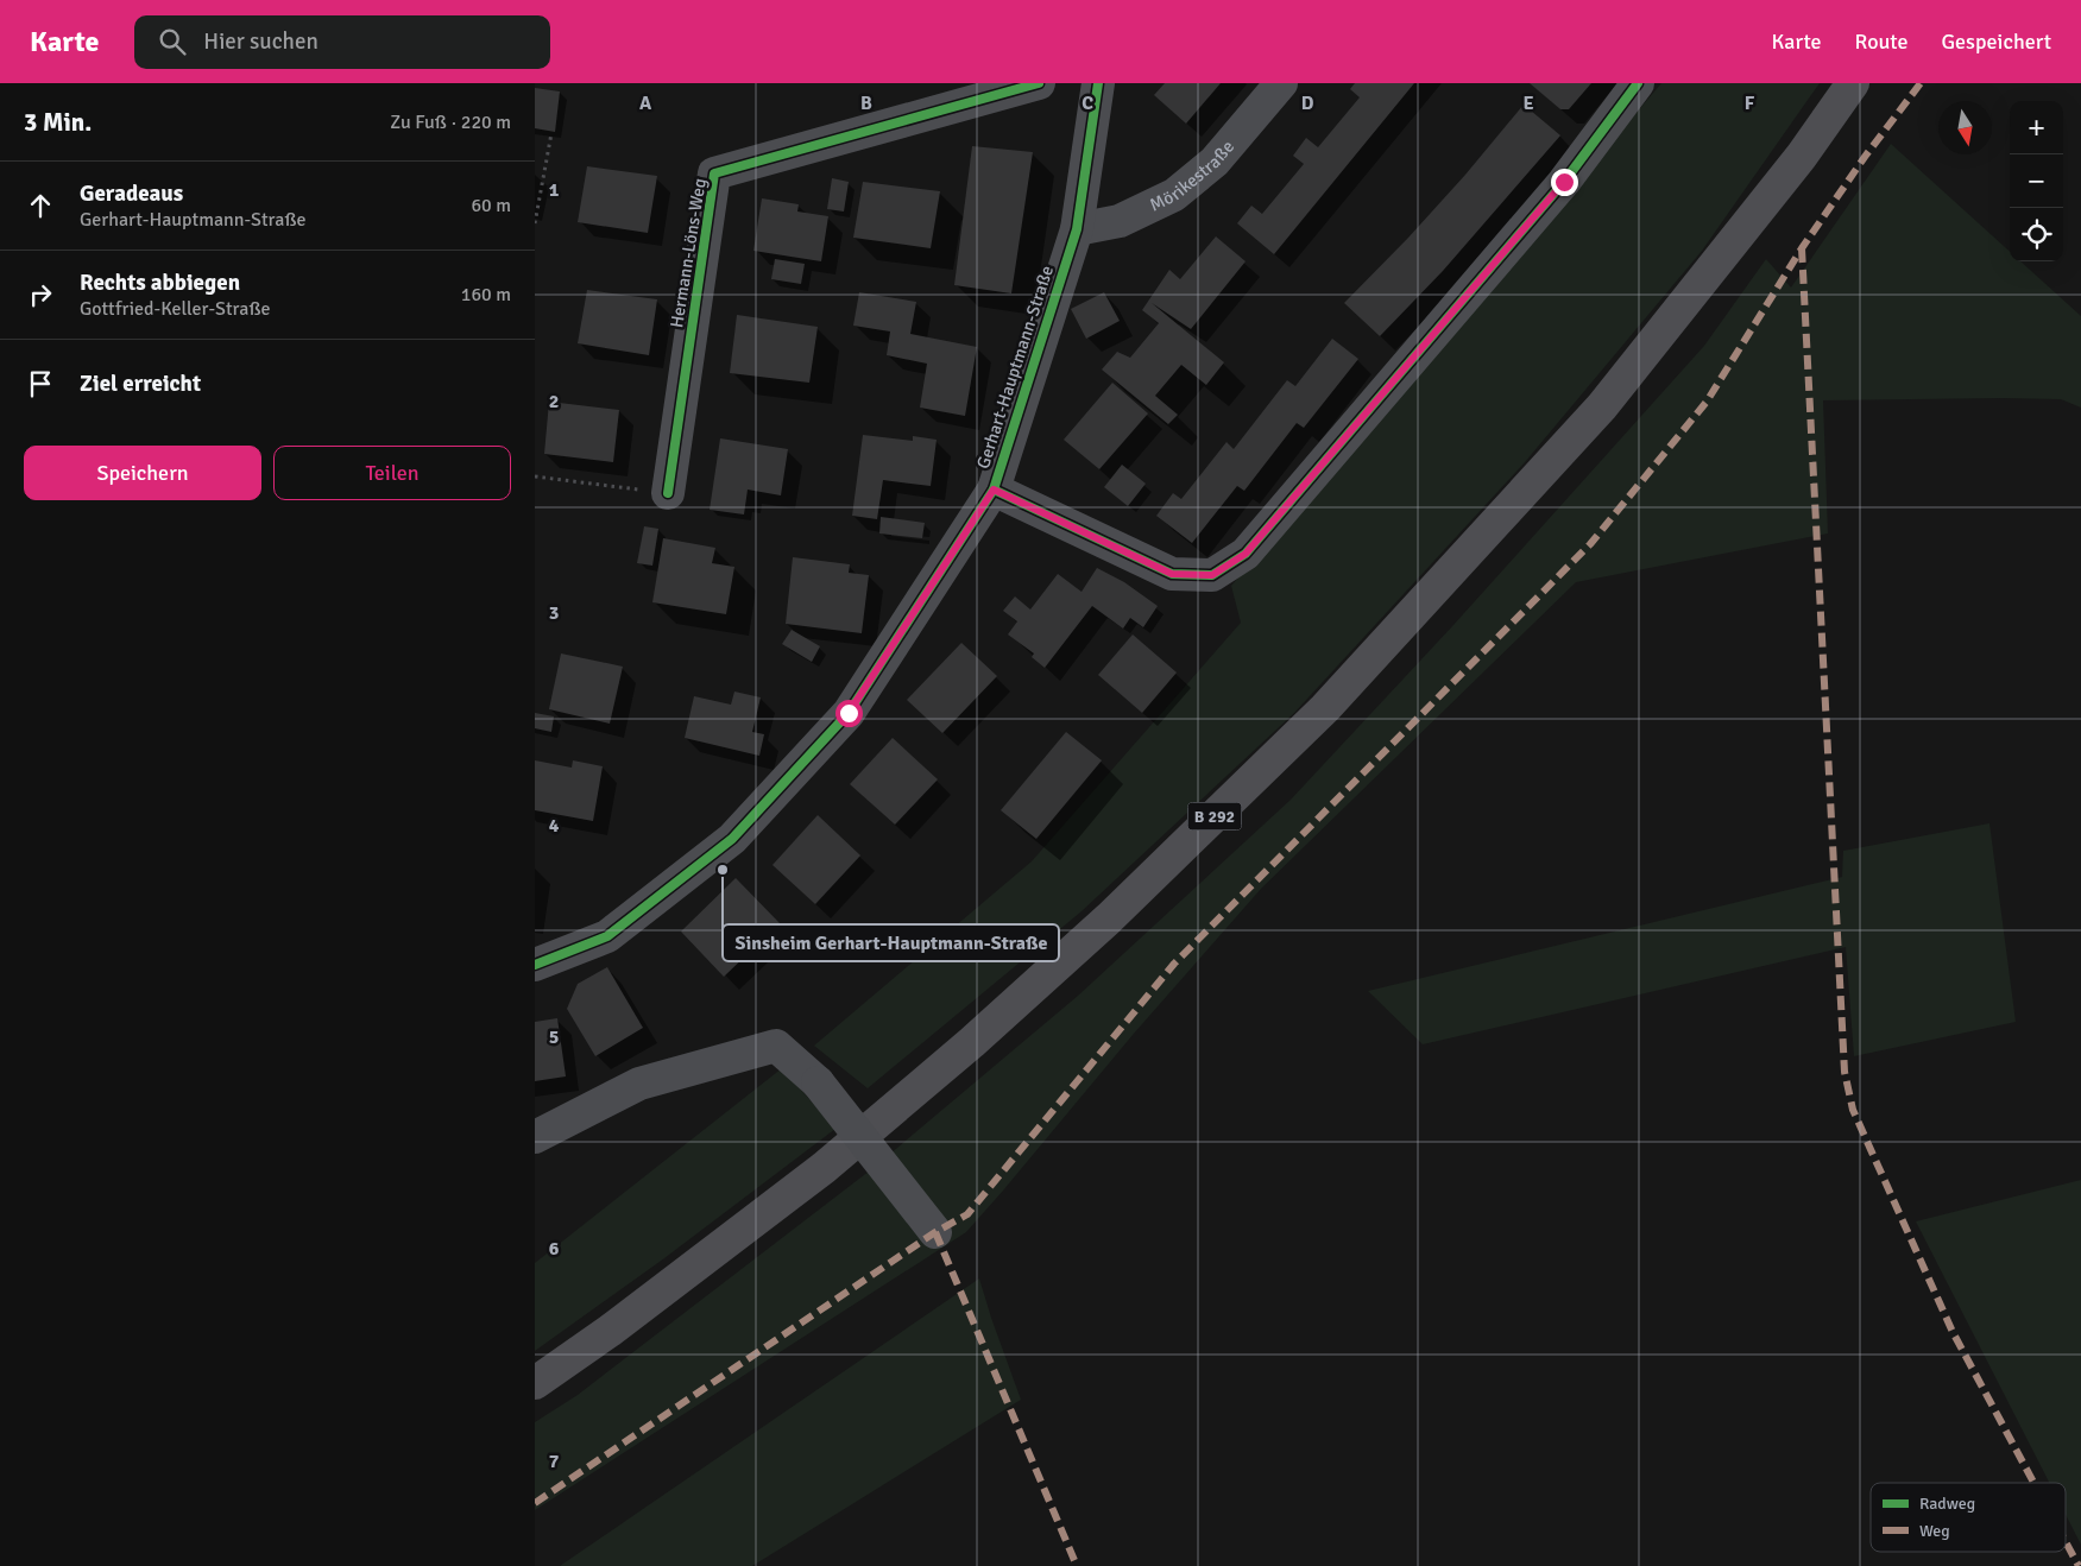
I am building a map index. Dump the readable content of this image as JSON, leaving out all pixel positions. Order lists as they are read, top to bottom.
{
  "streets": {
    "highway": ["B 292"],
    "street": ["Mörikestraße", "Hermann-Löns-Weg", "Gerhart-Hauptmann-Straße"]
  },
  "crossings": [
    ["Mörikestraße", "Gerhart-Hauptmann-Straße"]
  ],
  "places": ["Sinsheim Gerhart-Hauptmann-Straße"],
  "legend": ["Radweg", "Weg"],
  "north": "bottom",
  "page": {
    "header": "Karte",
    "search": "Hier suchen",
    "nav": ["Karte", "Route", "Gespeichert"],
    "heading": ["3 Min.", "Zu Fuß · 220 m"],
    "map_buttons": ["+", "−"],
    "list": [
      ["Geradeaus", "Gerhart-Hauptmann-Straße", "60 m"],
      ["Rechts abbiegen", "Gottfried-Keller-Straße", "160 m"],
      "Ziel erreicht"
    ],
    "buttons": ["Speichern", "Teilen"]
  },
  "grid": {
    "columns": [
      "A",
      "B",
      "C",
      "D",
      "E",
      "F"
    ],
    "rows": [
      "1",
      "2",
      "3",
      "4",
      "5",
      "6",
      "7"
    ]
  }
}
